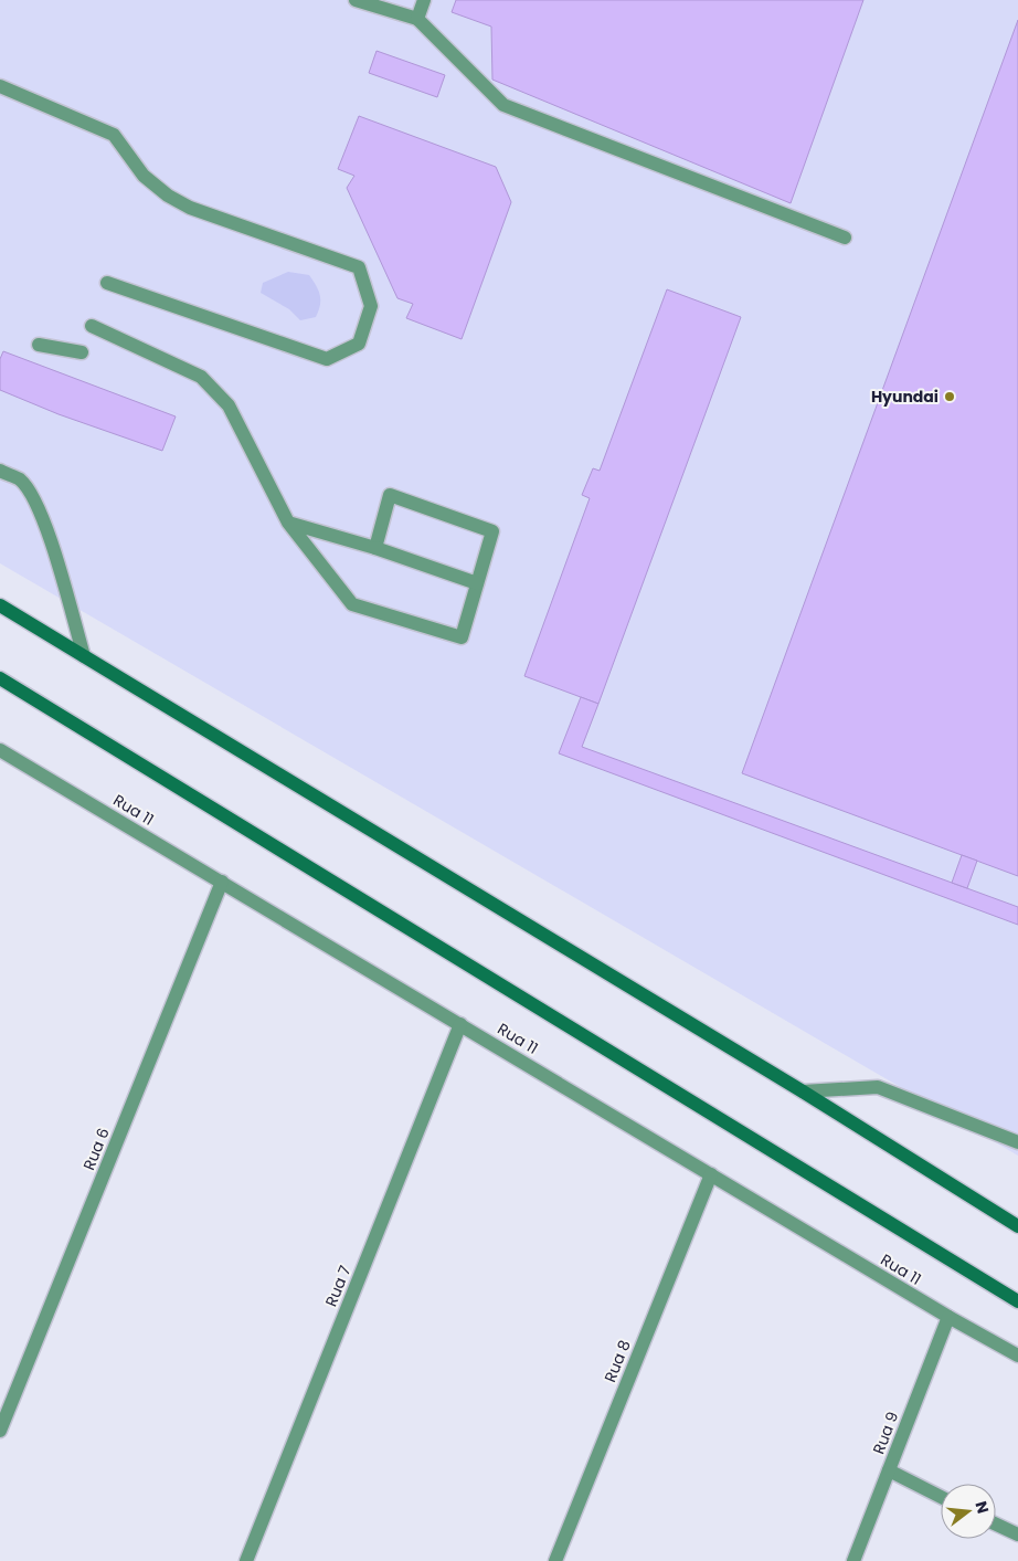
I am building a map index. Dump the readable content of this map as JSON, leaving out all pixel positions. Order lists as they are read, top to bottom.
{
  "streets": {
    "street": [
      "Rua 11",
      "Rua 6",
      "Rua 7",
      "Rua 8",
      "Rua 9"
    ]
  },
  "crossings": [
    ["Rua 11", "Rua 6"],
    ["Rua 11", "Rua 7"],
    ["Rua 11", "Rua 8"],
    ["Rua 11", "Rua 9"]
  ],
  "places": ["Hyundai"],
  "north": "right"
}
